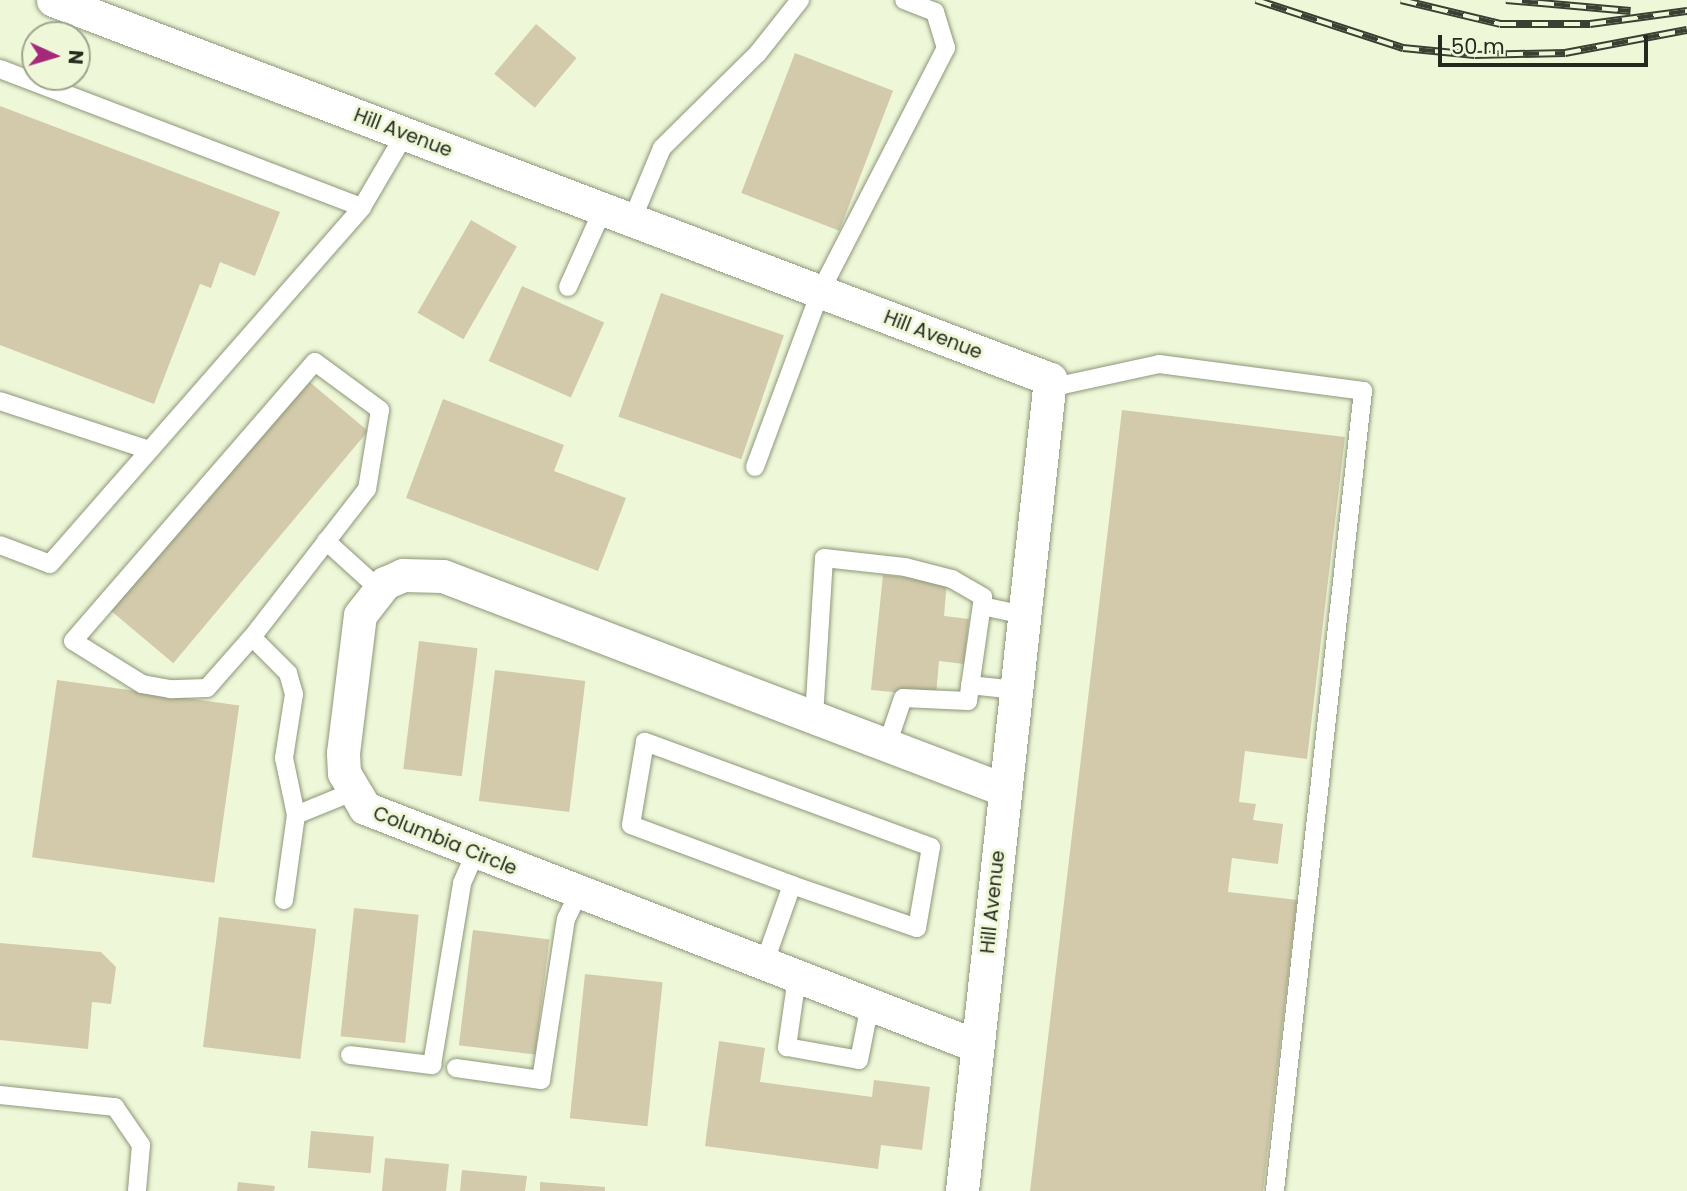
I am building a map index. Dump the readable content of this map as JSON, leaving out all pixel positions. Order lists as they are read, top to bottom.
{
  "streets": {
    "street": ["Hill Avenue", "Columbia Circle"]
  },
  "crossings": [
    ["Hill Avenue", "Columbia Circle"]
  ],
  "scale_bar": "50 m",
  "north": "right"
}
